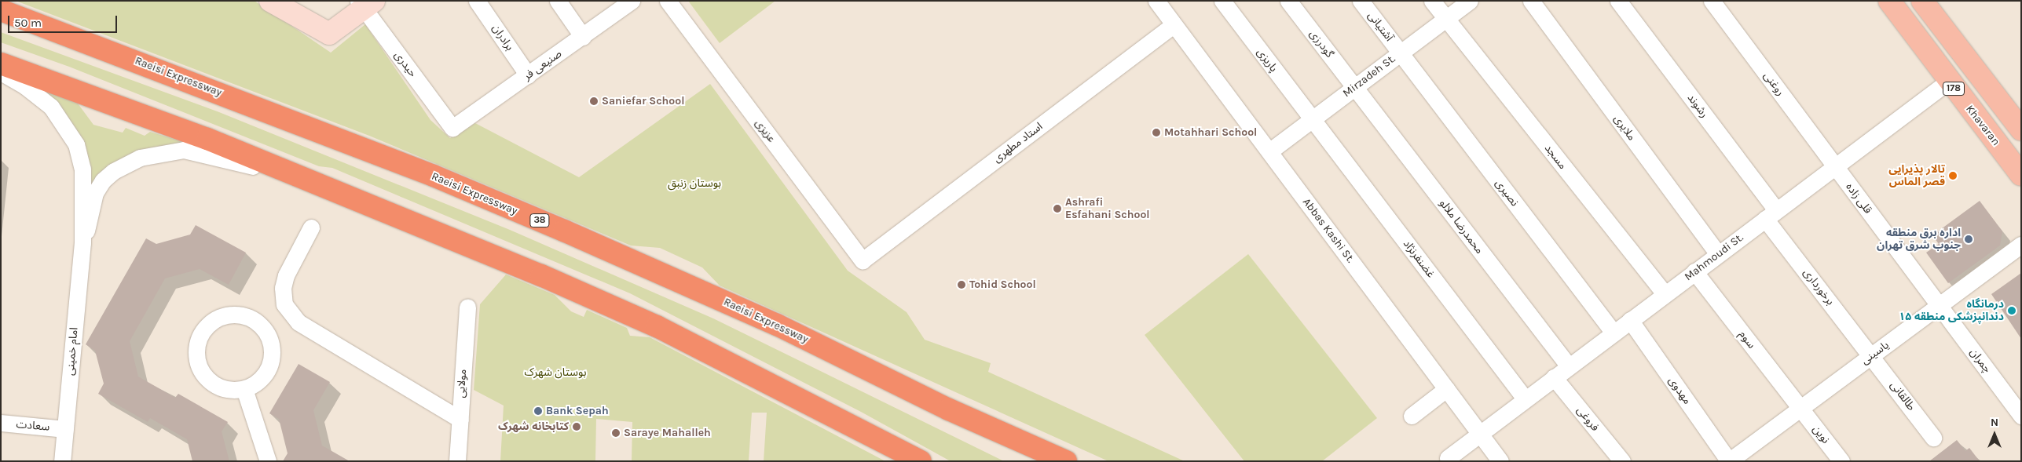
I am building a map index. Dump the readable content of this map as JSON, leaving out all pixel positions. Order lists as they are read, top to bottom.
{
  "streets": {
    "highway": ["Raeisi Expressway", "38"],
    "main road": ["178", "Khavaran"],
    "street": [
      "آشتیانی",
      "برادران",
      "گودرزی",
      "پاریزی",
      "حیدری",
      "صنیعی فر",
      "Mirzadeh St.",
      "روغنی",
      "رشوند",
      "ملایری",
      "عزیزی",
      "استاد مطهری",
      "مسجد",
      "نصیری",
      "قلی زاده",
      "محمدرضا ملالو",
      "Abbas Kashi St.",
      "Mahmoudi St.",
      "غضنفرنژاد",
      "برخورداری",
      "سوم",
      "امام خمینی",
      "یاسینی",
      "چمران",
      "مولايی",
      "مهدوی",
      "طالقانی",
      "فروغی",
      "سعادت",
      "نوین"
    ]
  },
  "crossings": [
    ["آشتیانی", "Mirzadeh St."],
    ["آشتیانی", "نصیری"],
    ["برادران", "صنیعی فر"],
    ["گودرزی", "Mirzadeh St."],
    ["گودرزی", "محمدرضا ملالو"],
    ["پاریزی", "Mirzadeh St."],
    ["پاریزی", "غضنفرنژاد"],
    ["حیدری", "صنیعی فر"],
    ["Mirzadeh St.", "مسجد"],
    ["Mirzadeh St.", "نصیری"],
    ["Mirzadeh St.", "محمدرضا ملالو"],
    ["Mirzadeh St.", "Abbas Kashi St."],
    ["Mirzadeh St.", "غضنفرنژاد"],
    ["روغنی", "قلی زاده"],
    ["روغنی", "Mahmoudi St."],
    ["رشوند", "Mahmoudi St."],
    ["رشوند", "برخورداری"],
    ["Khavaran", "Mahmoudi St."],
    ["ملایری", "Mahmoudi St."],
    ["عزیزی", "استاد مطهری"],
    ["استاد مطهری", "Abbas Kashi St."],
    ["مسجد", "Mahmoudi St."],
    ["نصیری", "Mahmoudi St."],
    ["قلی زاده", "Mahmoudi St."],
    ["قلی زاده", "یاسینی"],
    ["قلی زاده", "چمران"],
    ["محمدرضا ملالو", "Mahmoudi St."],
    ["Abbas Kashi St.", "Mahmoudi St."],
    ["Mahmoudi St.", "غضنفرنژاد"],
    ["Mahmoudi St.", "برخورداری"],
    ["Mahmoudi St.", "سوم"],
    ["Mahmoudi St.", "مهدوی"],
    ["Mahmoudi St.", "فروغی"],
    ["برخورداری", "یاسینی"],
    ["برخورداری", "طالقانی"],
    ["سوم", "یاسینی"],
    ["سوم", "نوین"],
    ["امام خمینی", "سعادت"],
    ["یاسینی", "چمران"],
    ["یاسینی", "مهدوی"],
    ["یاسینی", "طالقانی"],
    ["یاسینی", "نوین"]
  ],
  "parks": ["بوستان زنبق", "بوستان شهرک"],
  "places": [
    "Saniefar School",
    "Motahhari School",
    "تالار پذیرایی قصر الماس",
    "Ashrafi Esfahani School",
    "اداره برق منطقه جنوب شرق تهران",
    "Tohid School",
    "درمانگاه دندانپزشکی منطقه ۱۵",
    "Bank Sepah",
    "کتابخانه شهرک",
    "Saraye Mahalleh"
  ],
  "scale_bar": "50 m",
  "north": "top"
}
